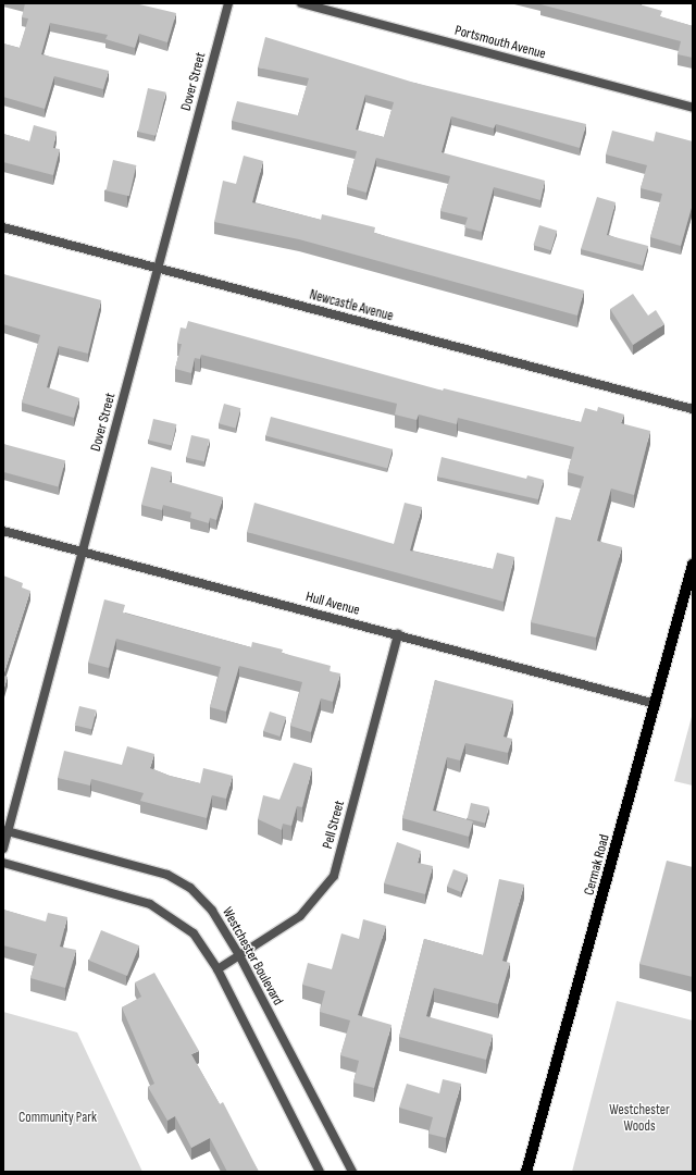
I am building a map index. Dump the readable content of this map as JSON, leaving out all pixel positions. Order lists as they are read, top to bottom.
{
  "streets": {
    "main road": ["Cermak Road"],
    "street": [
      "Portsmouth Avenue",
      "Dover Street",
      "Newcastle Avenue",
      "Hull Avenue",
      "Pell Street",
      "Westchester Boulevard"
    ]
  },
  "crossings": [
    ["Dover Street", "Newcastle Avenue"],
    ["Dover Street", "Hull Avenue"],
    ["Dover Street", "Westchester Boulevard"],
    ["Hull Avenue", "Pell Street"],
    ["Hull Avenue", "Cermak Road"],
    ["Pell Street", "Westchester Boulevard"]
  ],
  "parks": ["Westchester Woods", "Community Park"]
}
